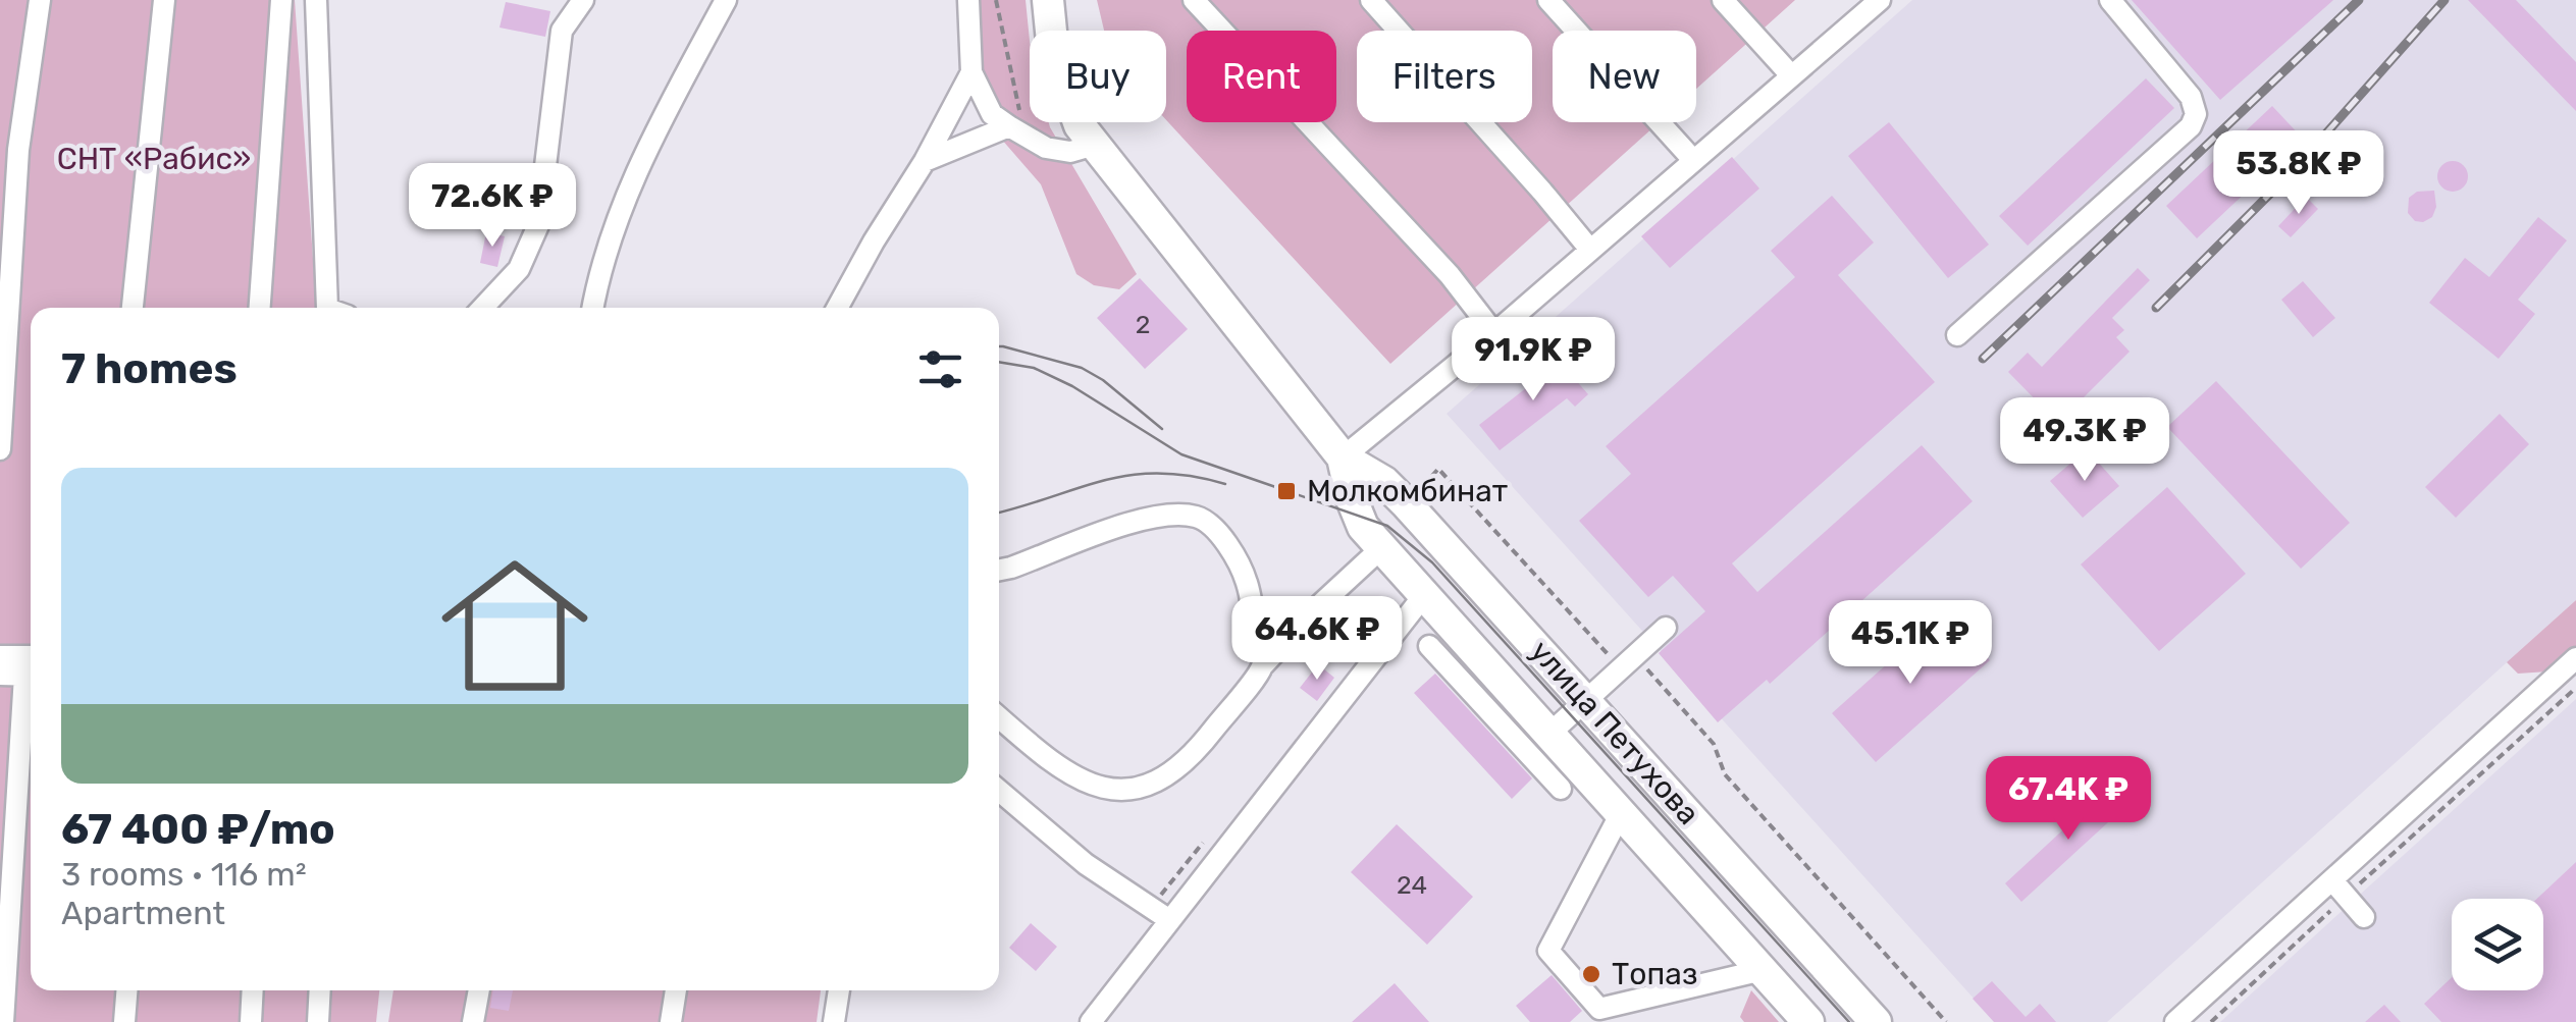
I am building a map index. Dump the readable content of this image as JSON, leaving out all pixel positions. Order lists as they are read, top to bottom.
{
  "streets": {
    "highway": ["улица Петухова"]
  },
  "parks": ["СНТ «Рабис»"],
  "places": {
    "transit": ["Молкомбинат"],
    "other": ["Топаз"]
  },
  "house_numbers": ["2", "24"],
  "page": {
    "chip": [
      "Buy",
      "Rent",
      "Filters",
      "New"
    ],
    "price": [
      "53.8K ₽",
      "72.6K ₽",
      "91.9K ₽",
      "49.3K ₽",
      "64.6K ₽",
      "45.1K ₽",
      "67.4K ₽"
    ],
    "heading": "7 homes",
    "list": [
      {
        "name": "67 400 ₽/mo",
        "note": "3 rooms · 116 m² · Apartment"
      }
    ]
  }
}
